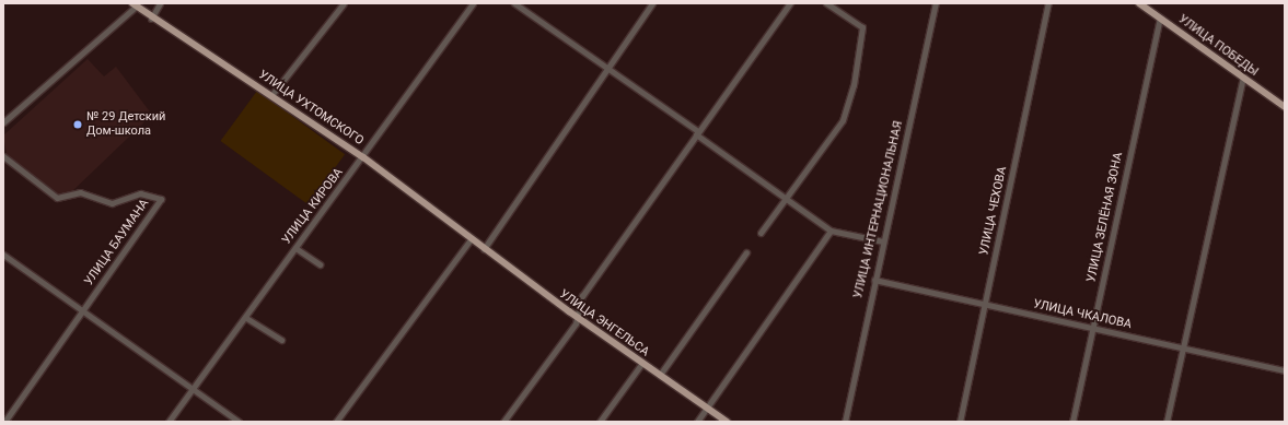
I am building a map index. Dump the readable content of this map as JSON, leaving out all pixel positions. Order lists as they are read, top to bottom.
{
  "streets": {
    "main road": ["УЛИЦА ПОБЕДЫ", "УЛИЦА УХТОМСКОГО", "УЛИЦА ЭНГЕЛЬСА"],
    "street": [
      "УЛИЦА КИРОВА",
      "УЛИЦА ИНТЕРНАЦИОНАЛЬНАЯ",
      "УЛИЦА ЧЕХОВА",
      "УЛИЦА ЗЕЛЁНАЯ ЗОНА",
      "УЛИЦА БАУМАНА",
      "УЛИЦА ЧКАЛОВА"
    ]
  },
  "crossings": [
    ["УЛИЦА ПОБЕДЫ", "УЛИЦА ЗЕЛЁНАЯ ЗОНА"],
    ["УЛИЦА УХТОМСКОГО", "УЛИЦА КИРОВА"],
    ["УЛИЦА УХТОМСКОГО", "УЛИЦА ЭНГЕЛЬСА"],
    ["УЛИЦА ИНТЕРНАЦИОНАЛЬНАЯ", "УЛИЦА ЧКАЛОВА"],
    ["УЛИЦА ЧЕХОВА", "УЛИЦА ЧКАЛОВА"],
    ["УЛИЦА ЗЕЛЁНАЯ ЗОНА", "УЛИЦА ЧКАЛОВА"]
  ],
  "places": ["№ 29 Детский Дом-школа"]
}
